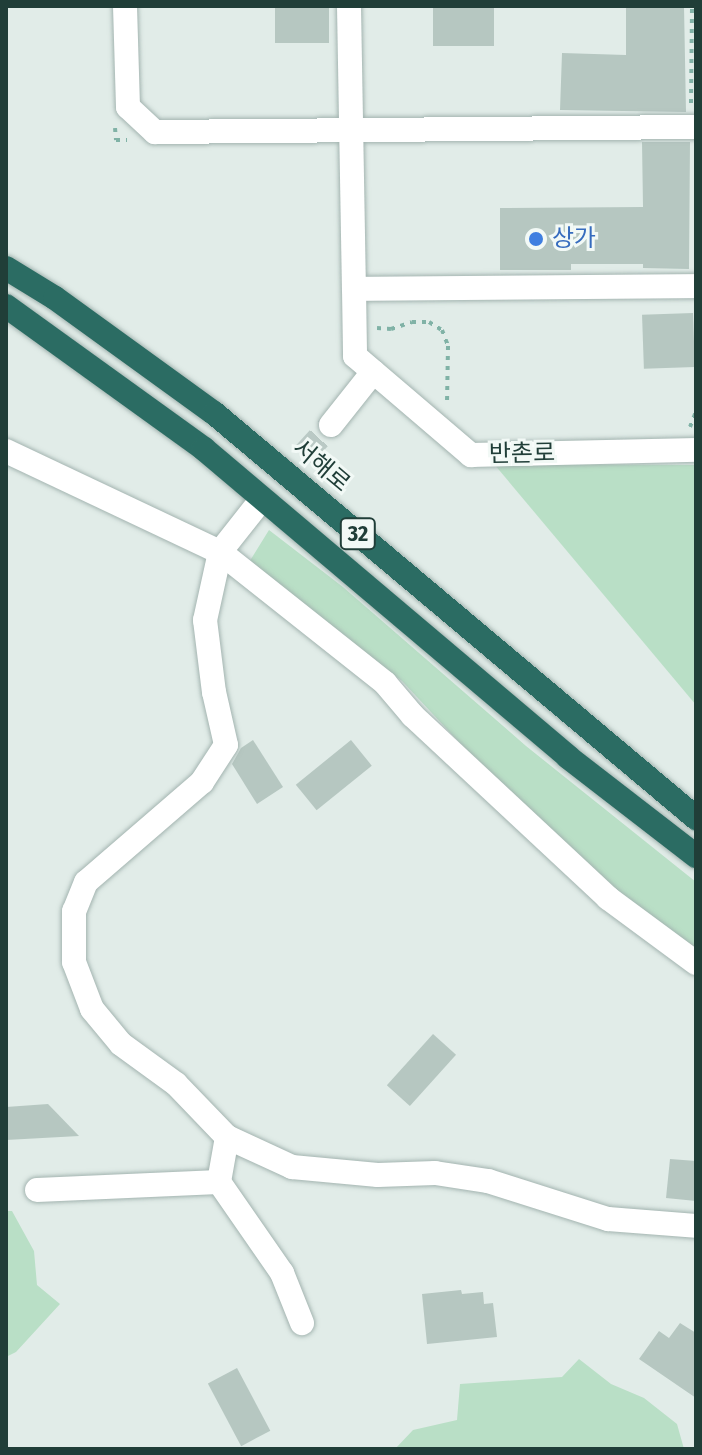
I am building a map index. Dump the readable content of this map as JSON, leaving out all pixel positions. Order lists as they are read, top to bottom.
{
  "streets": {
    "highway": ["서해로", "32"],
    "street": ["반촌로"]
  },
  "places": ["상가"]
}
